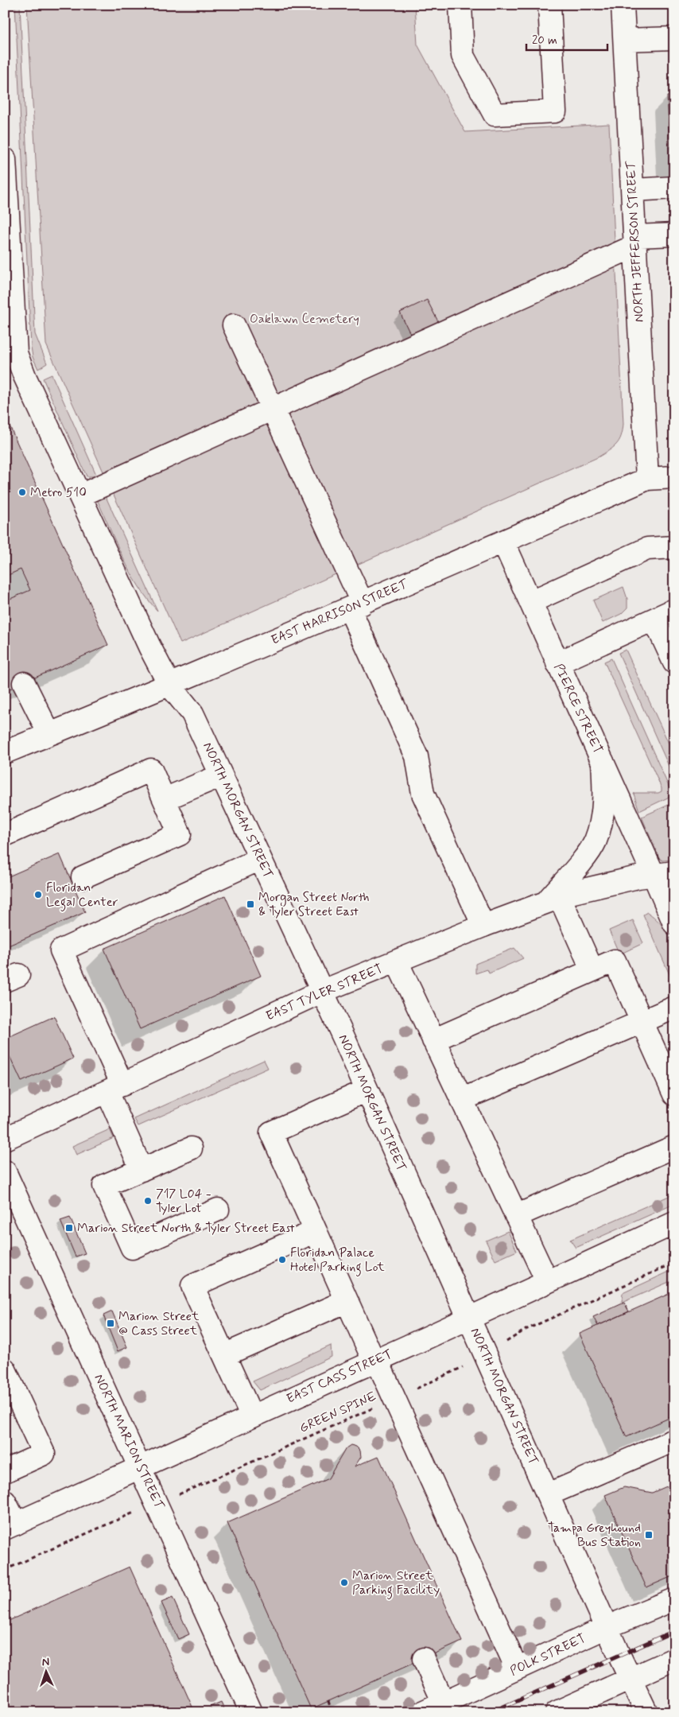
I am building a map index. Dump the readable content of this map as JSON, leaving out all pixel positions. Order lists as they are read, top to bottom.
{
  "streets": {
    "street": [
      "NORTH JEFFERSON STREET",
      "EAST HARRISON STREET",
      "PIERCE STREET",
      "NORTH MORGAN STREET",
      "EAST TYLER STREET",
      "EAST CASS STREET",
      "NORTH MARION STREET",
      "POLK STREET"
    ],
    "path": ["GREEN SPINE"]
  },
  "crossings": [
    ["NORTH JEFFERSON STREET", "EAST HARRISON STREET"],
    ["EAST HARRISON STREET", "PIERCE STREET"],
    ["EAST HARRISON STREET", "NORTH MORGAN STREET"],
    ["PIERCE STREET", "EAST TYLER STREET"],
    ["NORTH MORGAN STREET", "EAST TYLER STREET"],
    ["NORTH MORGAN STREET", "EAST CASS STREET"],
    ["NORTH MORGAN STREET", "GREEN SPINE"],
    ["NORTH MORGAN STREET", "POLK STREET"],
    ["EAST CASS STREET", "NORTH MARION STREET"],
    ["GREEN SPINE", "NORTH MARION STREET"]
  ],
  "parks": ["Oaklawn Cemetery"],
  "places": {
    "other": [
      "Metro 510",
      "Floridan Legal Center",
      "717 L04 - Tyler Lot",
      "Floridan Palace Hotel Parking Lot",
      "Marion Street Parking Facility"
    ],
    "transit": [
      "Morgan Street North & Tyler Street East",
      "Marion Street North & Tyler Street East",
      "Marion Street @ Cass Street",
      "Tampa Greyhound Bus Station"
    ]
  },
  "scale_bar": "20 m",
  "north": "top"
}
